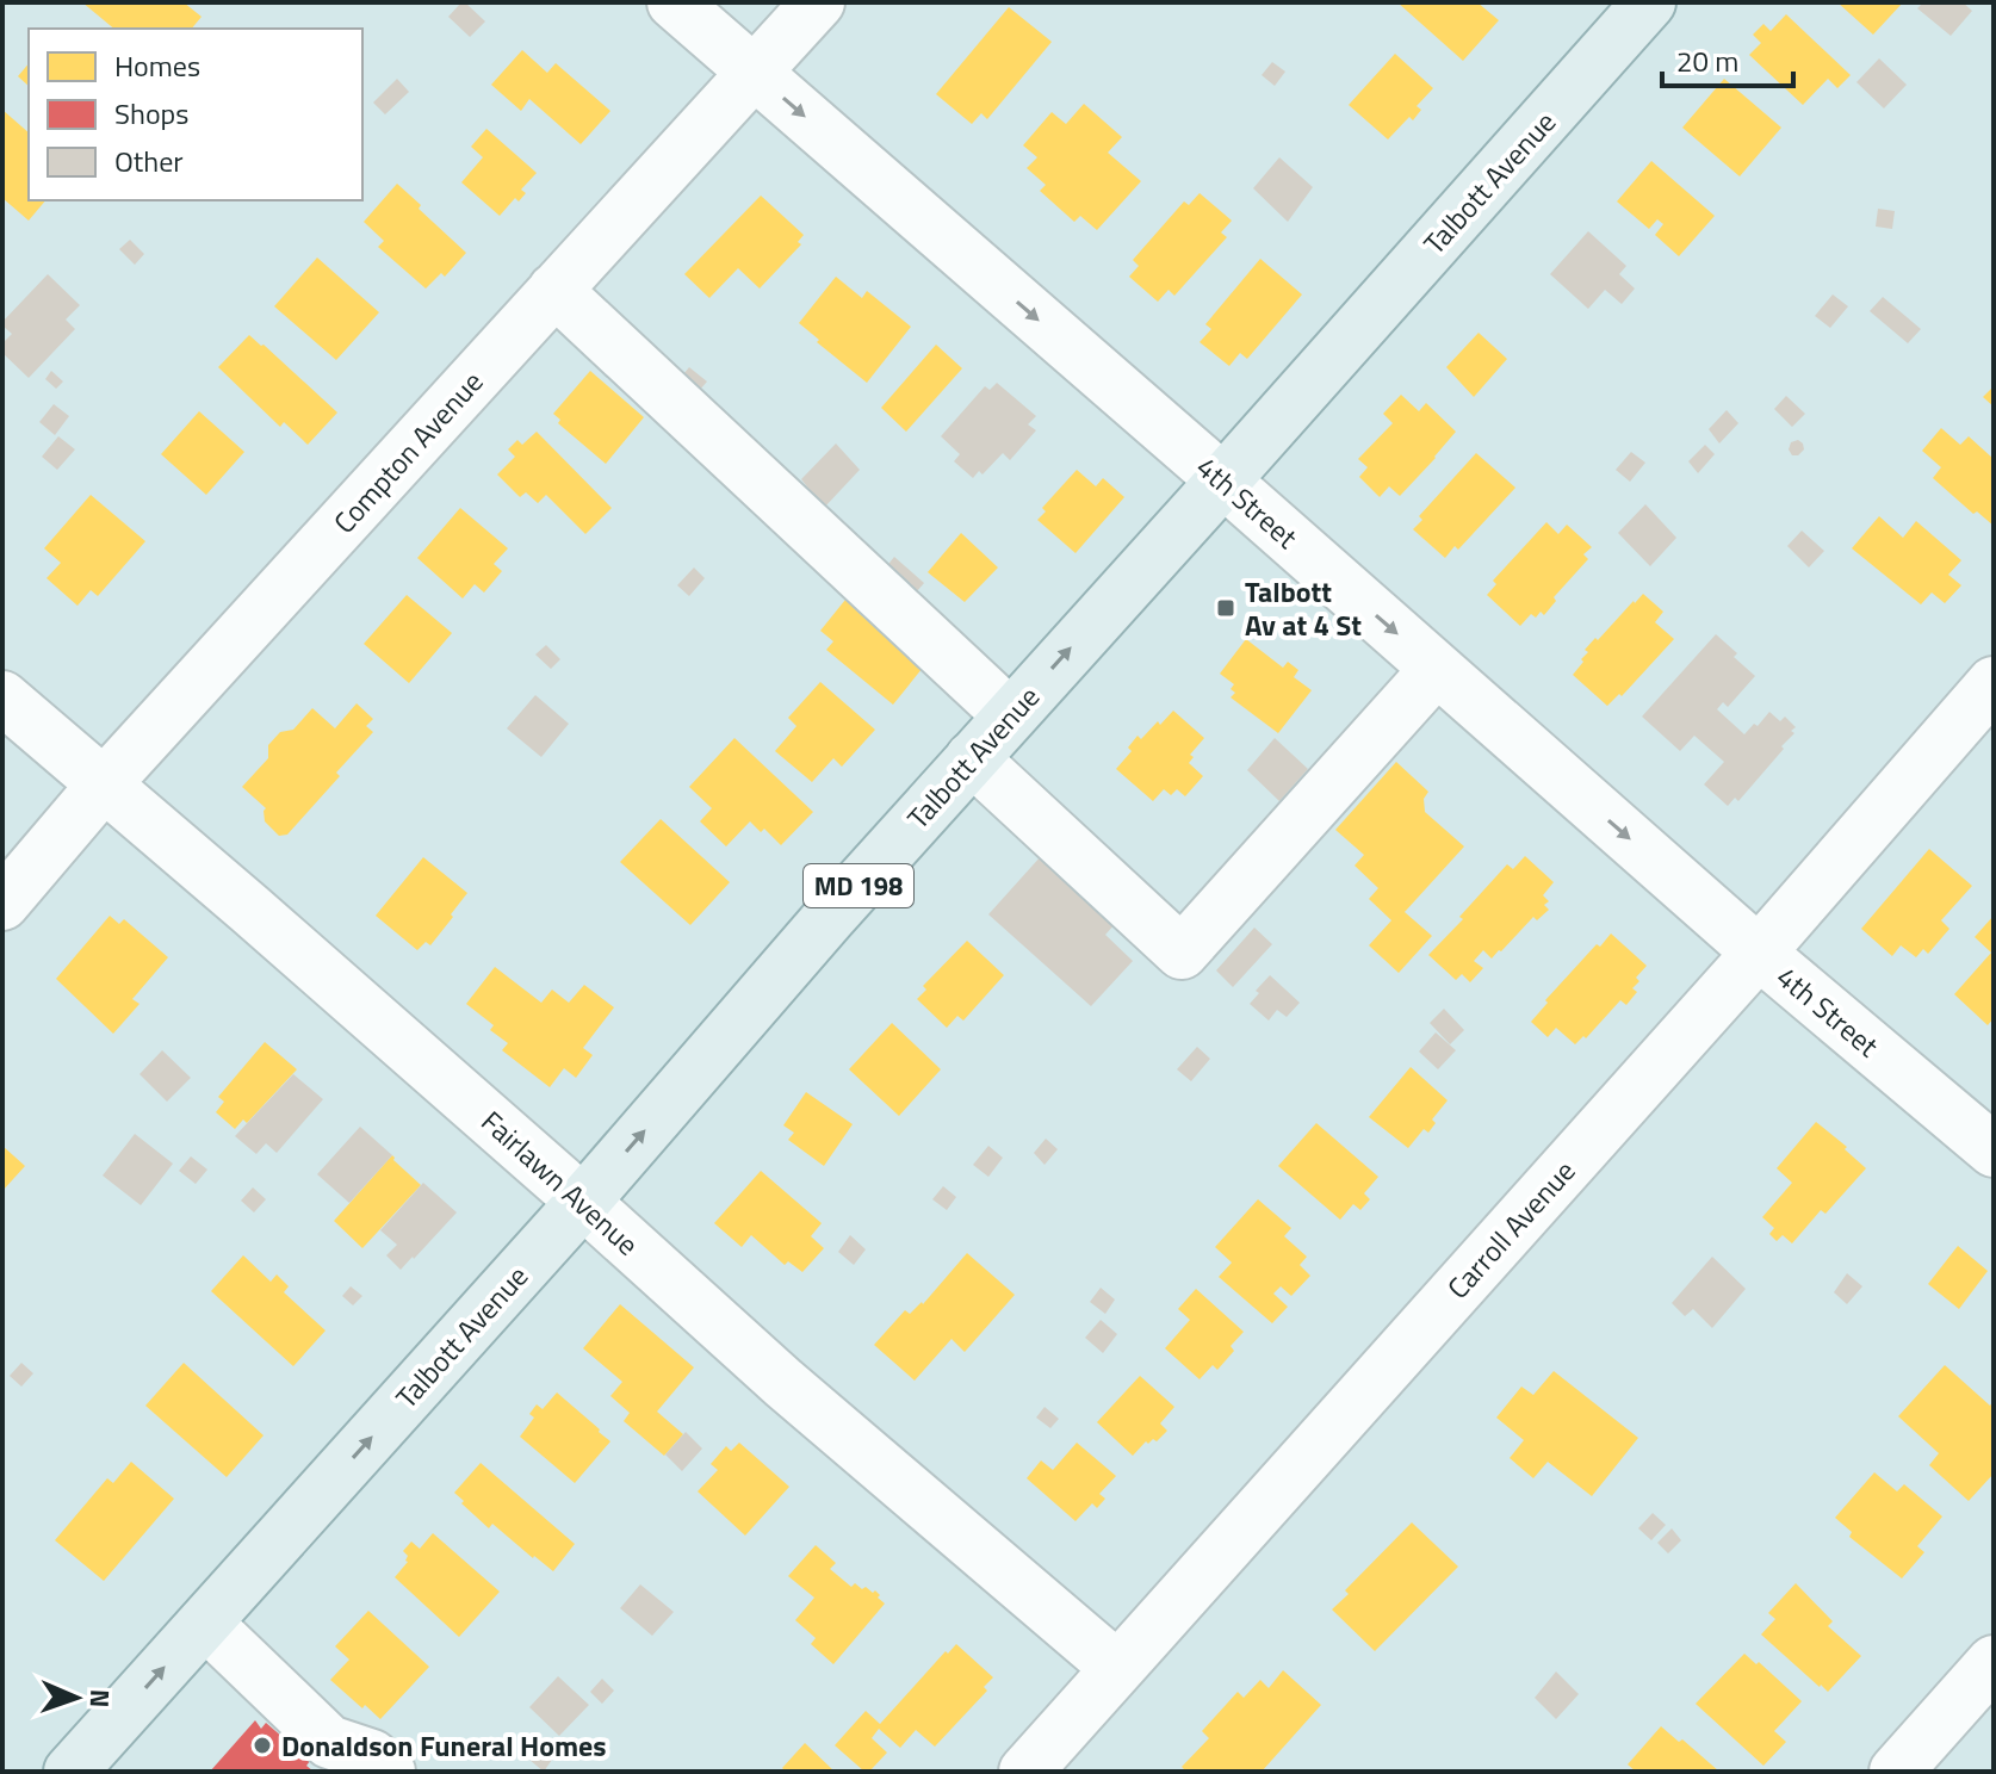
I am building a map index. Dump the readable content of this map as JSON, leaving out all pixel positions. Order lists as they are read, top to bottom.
{
  "streets": {
    "main road": ["Talbott Avenue", "MD 198"],
    "street": [
      "Compton Avenue",
      "4th Street",
      "Fairlawn Avenue",
      "Carroll Avenue"
    ]
  },
  "crossings": [
    ["Talbott Avenue", "4th Street"],
    ["Talbott Avenue", "Fairlawn Avenue"],
    ["Compton Avenue", "4th Street"],
    ["Compton Avenue", "Fairlawn Avenue"],
    ["4th Street", "Carroll Avenue"],
    ["Fairlawn Avenue", "Carroll Avenue"]
  ],
  "one_way": ["Talbott Avenue"],
  "places": {
    "transit": ["Talbott Av at 4 St"],
    "other": ["Donaldson Funeral Homes"]
  },
  "legend": ["Homes", "Shops", "Other"],
  "scale_bar": "20 m",
  "north": "right"
}
